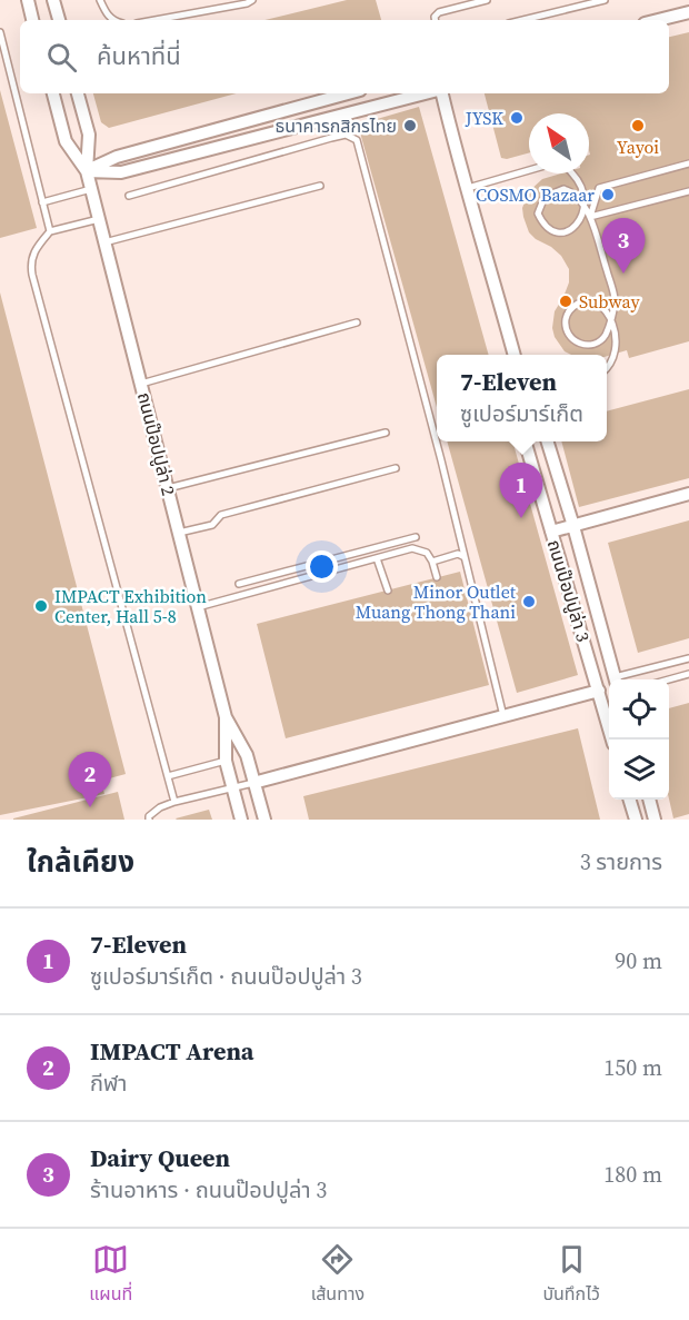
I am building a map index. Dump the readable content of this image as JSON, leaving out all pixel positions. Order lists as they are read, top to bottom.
{
  "streets": {
    "street": ["ถนนป๊อปปูล่า 2", "ถนนป๊อปปูล่า 3"]
  },
  "places": [
    "JYSK",
    "ธนาคารกสิกรไทย",
    "Yayoi",
    "COSMO Bazaar",
    "Subway",
    "Minor Outlet Muang Thong Thani",
    "IMPACT Exhibition Center, Hall 5-8"
  ],
  "north": "top left",
  "page": {
    "search": "ค้นหาที่นี่",
    "pins": ["3", "1", "2"],
    "popup": ["7-Eleven", "ซูเปอร์มาร์เก็ต"],
    "heading": ["ใกล้เคียง", "3 รายการ"],
    "list": [
      {
        "mark": "1",
        "name": "7-Eleven",
        "note": "ซูเปอร์มาร์เก็ต · ถนนป๊อปปูล่า 3",
        "value": "90 m"
      },
      {
        "mark": "2",
        "name": "IMPACT Arena",
        "note": "กีฬา",
        "value": "150 m"
      },
      {
        "mark": "3",
        "name": "Dairy Queen",
        "note": "ร้านอาหาร · ถนนป๊อปปูล่า 3",
        "value": "180 m"
      }
    ],
    "nav": ["แผนที่", "เส้นทาง", "บันทึกไว้"]
  }
}
